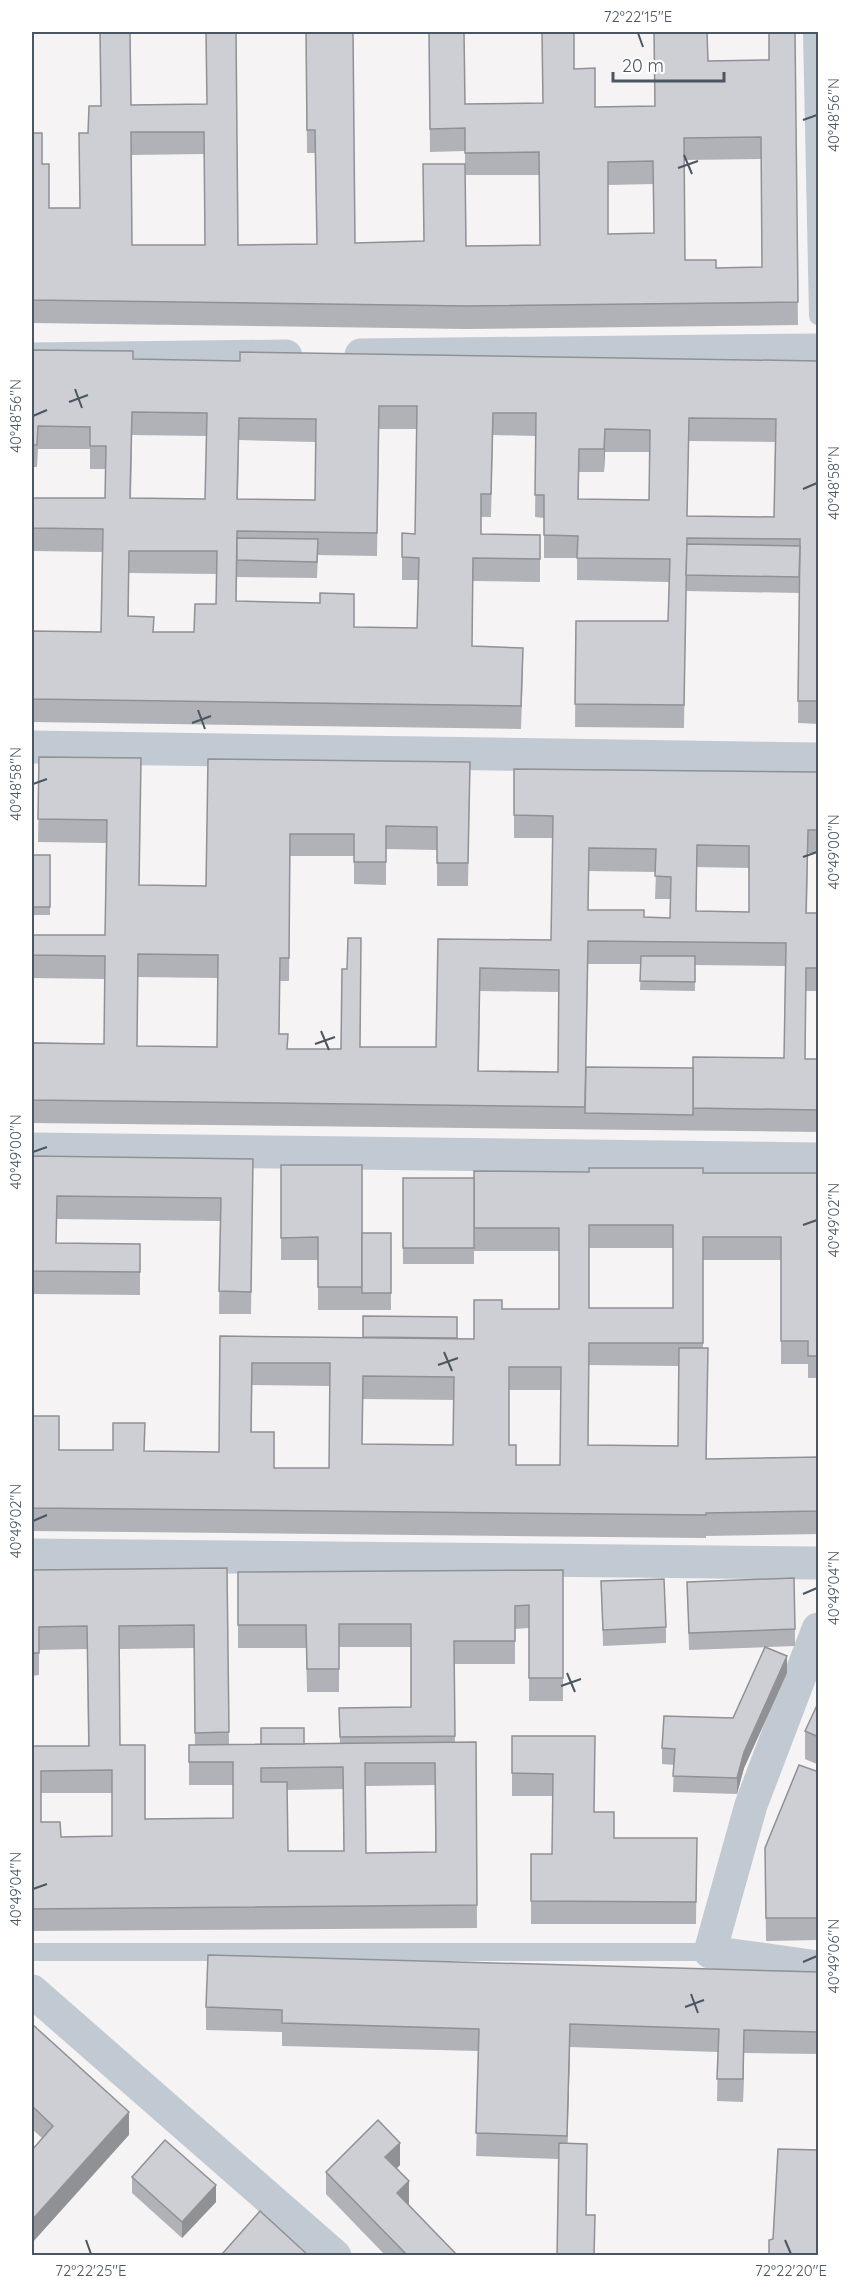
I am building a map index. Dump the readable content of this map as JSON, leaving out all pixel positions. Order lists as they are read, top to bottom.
{
  "scale_bar": "20 m",
  "coordinates": [
    "72°22'15\"E",
    "40°48'56\"N",
    "40°48'58\"N",
    "40°49'00\"N",
    "40°49'02\"N",
    "40°49'04\"N",
    "40°49'06\"N",
    "72°22'25\"E",
    "72°22'20\"E"
  ]
}
